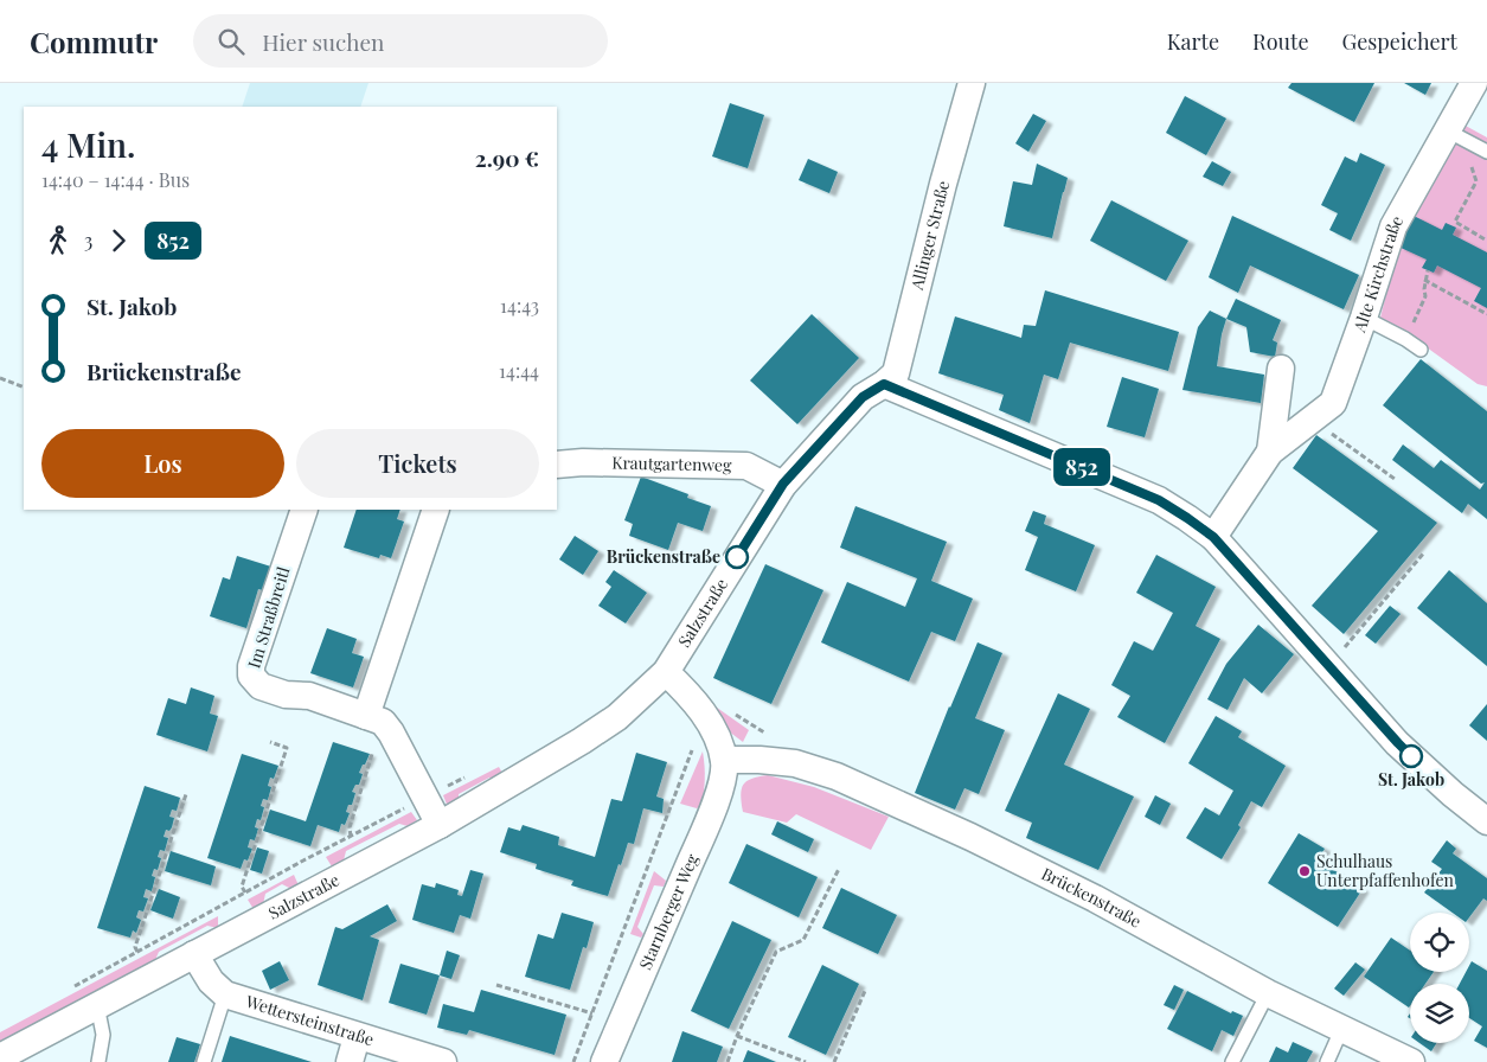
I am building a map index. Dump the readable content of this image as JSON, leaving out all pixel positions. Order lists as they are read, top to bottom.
{
  "streets": {
    "street": [
      "Allinger Straße",
      "Alte Kirchstraße",
      "Krautgartenweg",
      "Salzstraße",
      "Im Straßbreitl",
      "Brückenstraße",
      "Starnberger Weg",
      "Wettersteinstraße"
    ]
  },
  "crossings": [
    ["Allinger Straße", "Salzstraße"],
    ["Krautgartenweg", "Salzstraße"],
    ["Salzstraße", "Im Straßbreitl"],
    ["Salzstraße", "Wettersteinstraße"],
    ["Brückenstraße", "Starnberger Weg"]
  ],
  "places": ["Brückenstraße", "St. Jakob", "Schulhaus Unterpfaffenhofen"],
  "lines": ["bus line 852"],
  "page": {
    "header": "Commutr",
    "search": "Hier suchen",
    "nav": ["Karte", "Route", "Gespeichert"],
    "on_map": "852",
    "heading": ["4 Min.", "14:40 – 14:44 · Bus", "2.90 €"],
    "legs": ["3", "852"],
    "list": [
      {
        "name": "St. Jakob",
        "value": "14:43"
      },
      {
        "name": "Brückenstraße",
        "value": "14:44"
      }
    ],
    "buttons": ["Los", "Tickets"]
  }
}
